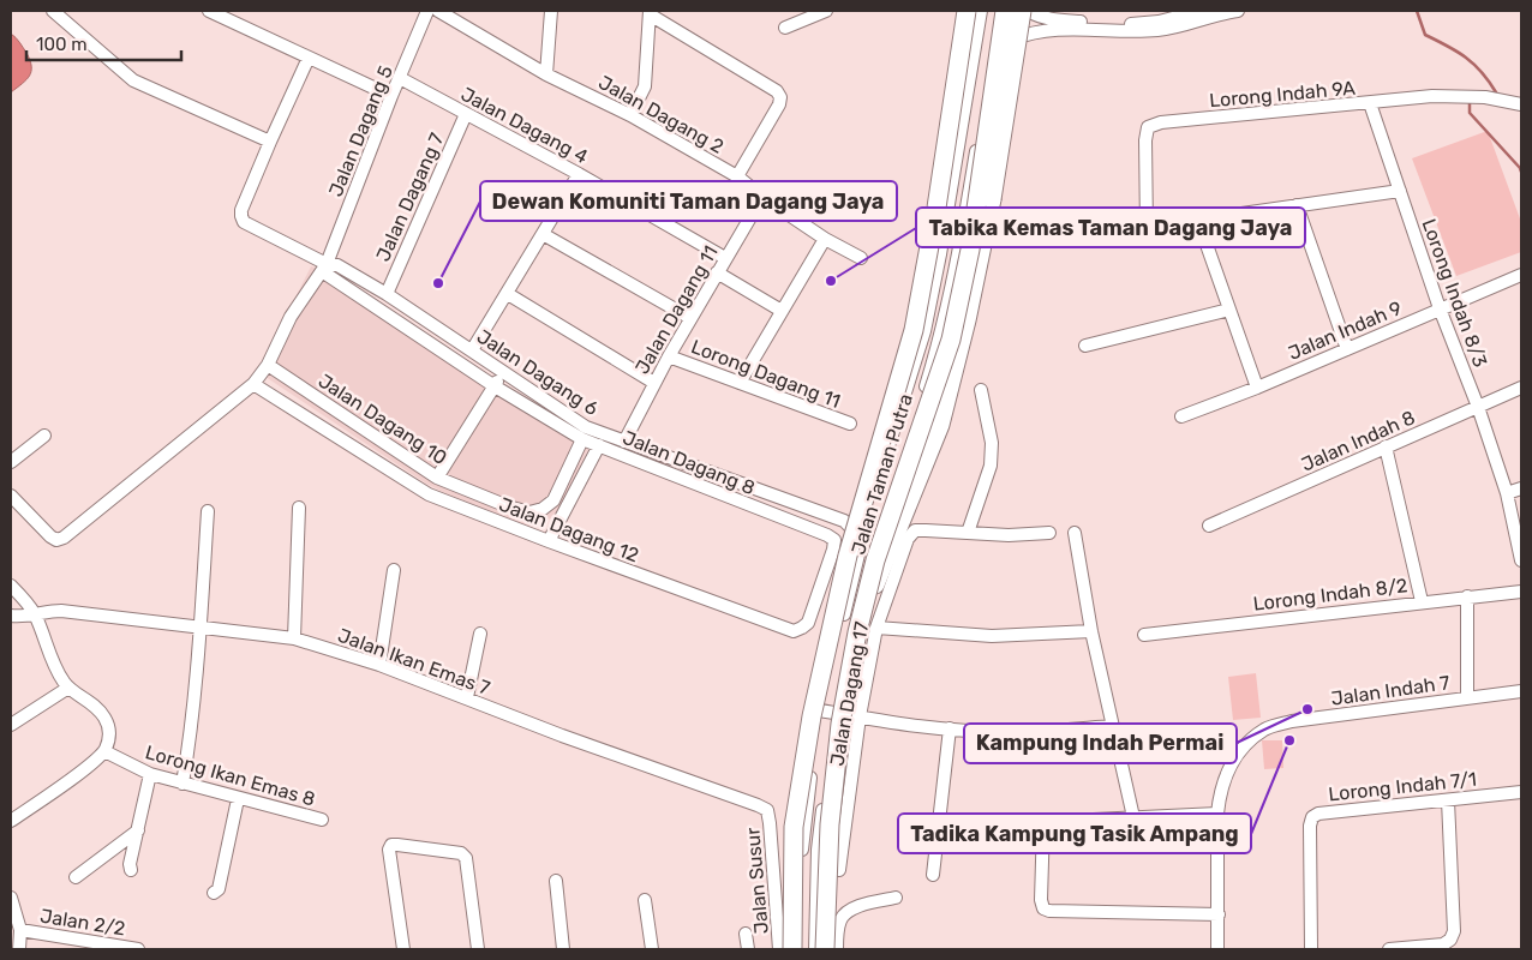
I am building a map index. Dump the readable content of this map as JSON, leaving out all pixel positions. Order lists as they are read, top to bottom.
{
  "streets": {
    "street": [
      "Lorong Indah 9A",
      "Jalan Dagang 2",
      "Jalan Dagang 4",
      "Jalan Dagang 5",
      "Jalan Dagang 7",
      "Lorong Indah 8/3",
      "Jalan Dagang 11",
      "Jalan Indah 9",
      "Jalan Dagang 6",
      "Lorong Dagang 11",
      "Jalan Dagang 10",
      "Jalan Indah 8",
      "Jalan Dagang 8",
      "Jalan Taman Putra",
      "Jalan Dagang 12",
      "Lorong Indah 8/2",
      "Jalan Ikan Emas 7",
      "Jalan Indah 7",
      "Jalan Dagang 17",
      "Lorong Ikan Emas 8",
      "Lorong Indah 7/1",
      "Jalan Susur",
      "Jalan 2/2"
    ]
  },
  "crossings": [
    ["Lorong Indah 9A", "Lorong Indah 8/3"],
    ["Jalan Dagang 2", "Jalan Dagang 11"],
    ["Jalan Dagang 4", "Jalan Dagang 5"],
    ["Jalan Dagang 4", "Jalan Dagang 7"],
    ["Jalan Dagang 4", "Jalan Dagang 11"],
    ["Jalan Dagang 5", "Jalan Dagang 6"],
    ["Jalan Dagang 5", "Jalan Dagang 8"],
    ["Jalan Dagang 7", "Jalan Dagang 6"],
    ["Lorong Indah 8/3", "Jalan Indah 9"],
    ["Lorong Indah 8/3", "Jalan Indah 8"],
    ["Jalan Dagang 11", "Jalan Dagang 6"],
    ["Jalan Dagang 11", "Lorong Dagang 11"],
    ["Jalan Dagang 6", "Jalan Dagang 8"],
    ["Jalan Dagang 10", "Jalan Dagang 8"],
    ["Jalan Dagang 8", "Jalan Dagang 12"],
    ["Jalan Ikan Emas 7", "Jalan Susur"]
  ],
  "places": [
    "Tabika Kemas Taman Dagang Jaya",
    "Dewan Komuniti Taman Dagang Jaya",
    "Kampung Indah Permai",
    "Tadika Kampung Tasik Ampang"
  ],
  "scale_bar": "100 m"
}
